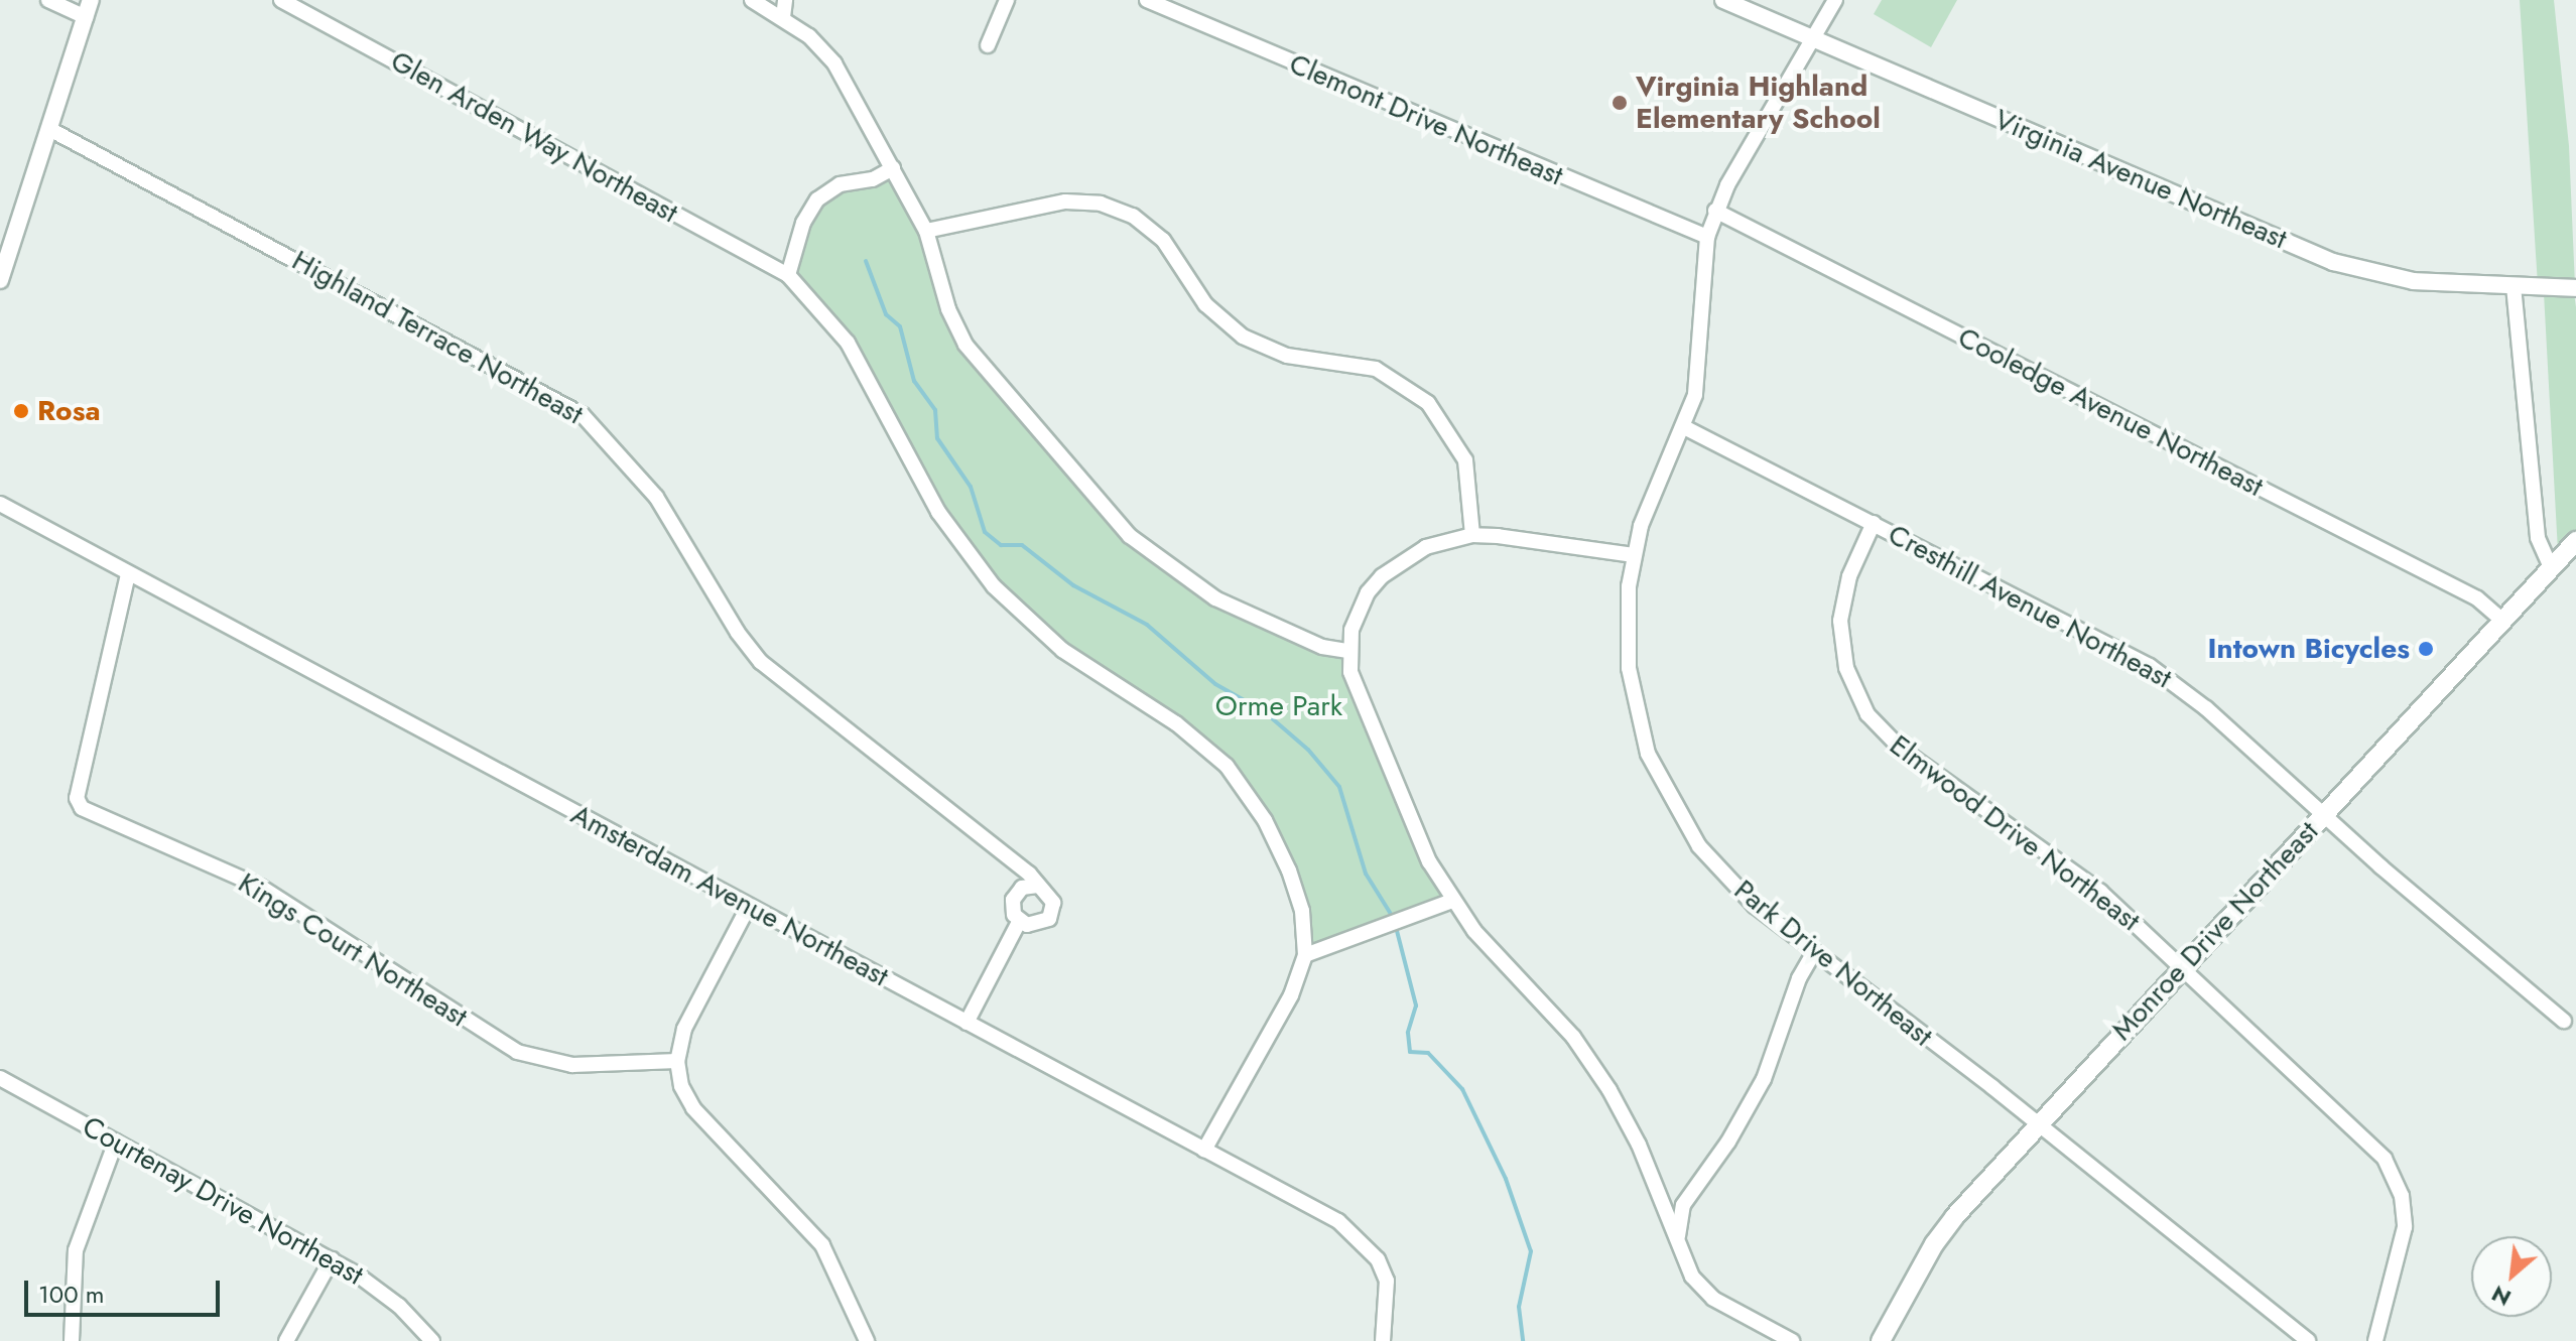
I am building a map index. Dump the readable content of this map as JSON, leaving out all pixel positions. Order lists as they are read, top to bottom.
{
  "streets": {
    "main road": ["Monroe Drive Northeast"],
    "street": [
      "Clemont Drive Northeast",
      "Glen Arden Way Northeast",
      "Virginia Avenue Northeast",
      "Highland Terrace Northeast",
      "Cooledge Avenue Northeast",
      "Cresthill Avenue Northeast",
      "Elmwood Drive Northeast",
      "Amsterdam Avenue Northeast",
      "Kings Court Northeast",
      "Park Drive Northeast",
      "Courtenay Drive Northeast"
    ]
  },
  "crossings": [
    ["Clemont Drive Northeast", "Park Drive Northeast"],
    ["Virginia Avenue Northeast", "Park Drive Northeast"],
    ["Cooledge Avenue Northeast", "Monroe Drive Northeast"],
    ["Cooledge Avenue Northeast", "Park Drive Northeast"],
    ["Cresthill Avenue Northeast", "Elmwood Drive Northeast"],
    ["Cresthill Avenue Northeast", "Monroe Drive Northeast"],
    ["Cresthill Avenue Northeast", "Park Drive Northeast"],
    ["Elmwood Drive Northeast", "Monroe Drive Northeast"],
    ["Amsterdam Avenue Northeast", "Kings Court Northeast"],
    ["Monroe Drive Northeast", "Park Drive Northeast"]
  ],
  "parks": ["Orme Park"],
  "places": ["Virginia Highland Elementary School", "Rosa", "Intown Bicycles"],
  "scale_bar": "100 m",
  "north": "bottom left"
}
